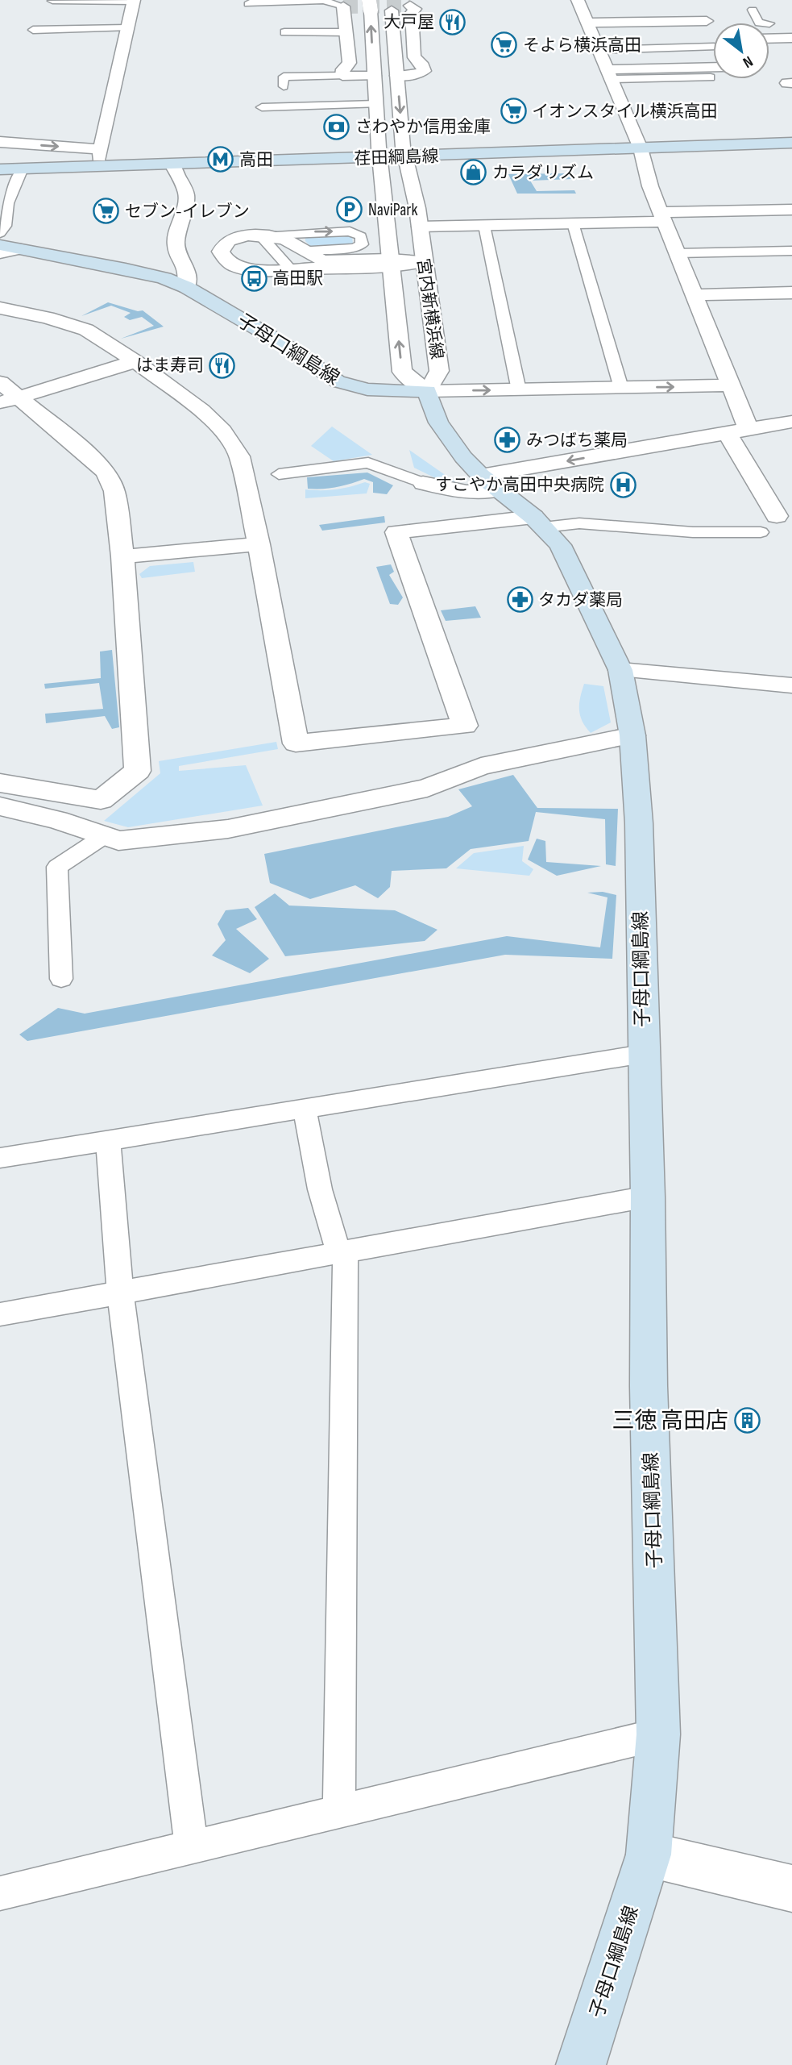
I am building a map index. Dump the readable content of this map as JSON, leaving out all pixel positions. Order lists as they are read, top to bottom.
{
  "streets": {
    "main road": ["荏田綱島線", "子母口綱島線"],
    "street": ["宮内新横浜線"]
  },
  "crossings": [
    ["荏田綱島線", "宮内新横浜線"],
    ["宮内新横浜線", "子母口綱島線"]
  ],
  "places": {
    "restaurant": ["大戸屋", "はま寿司"],
    "supermarket": ["そよら横浜高田", "イオンスタイル横浜高田", "セブン-イレブン"],
    "bank": ["さわやか信用金庫"],
    "metro station": ["高田"],
    "shop": ["カラダリズム"],
    "parking": ["NaviPark"],
    "bus stop": ["高田駅"],
    "pharmacy": ["みつばち薬局", "タカダ薬局"],
    "hospital": ["すこやか高田中央病院"],
    "building": ["三徳 高田店"]
  },
  "north": "bottom right"
}
